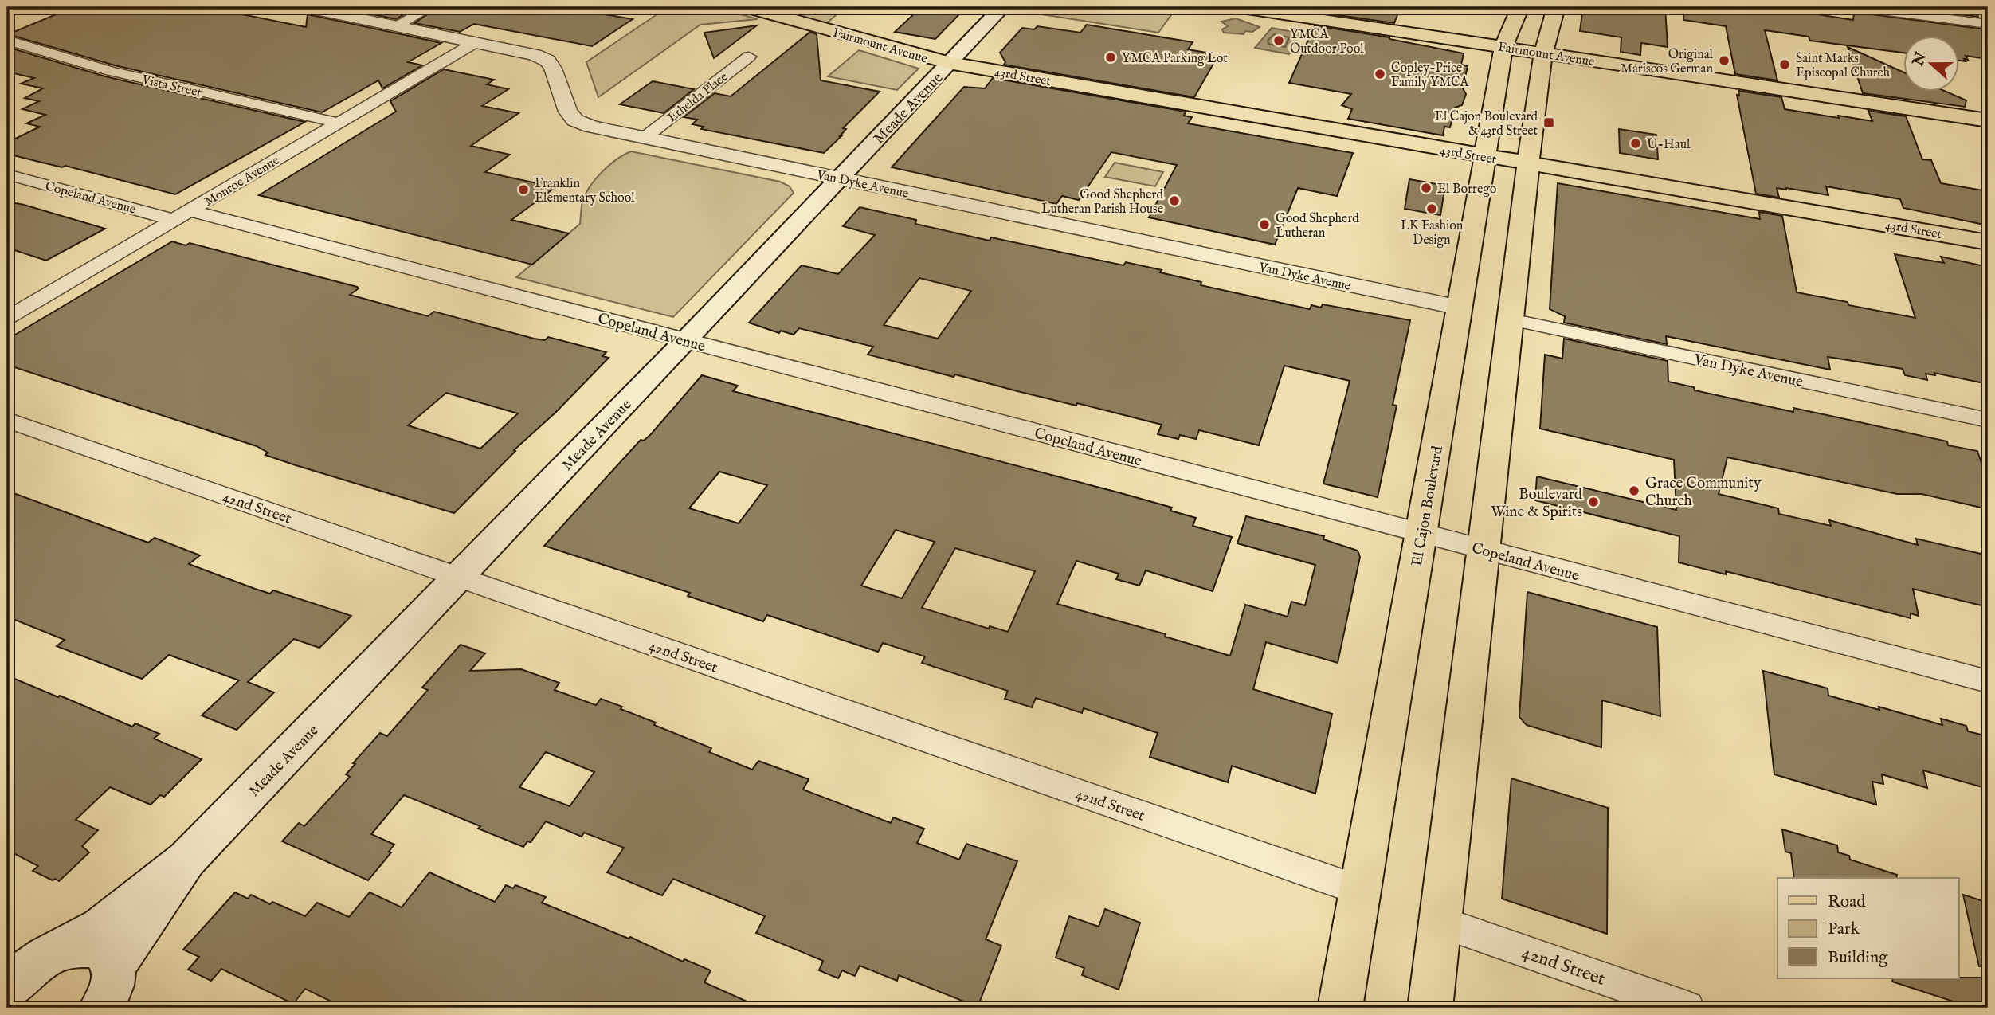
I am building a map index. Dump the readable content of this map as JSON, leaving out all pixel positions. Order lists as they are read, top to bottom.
{
  "streets": {
    "main road": [
      "Fairmount Avenue",
      "43rd Street",
      "Meade Avenue",
      "El Cajon Boulevard"
    ],
    "street": [
      "Vista Street",
      "Ethelda Place",
      "Monroe Avenue",
      "Van Dyke Avenue",
      "Copeland Avenue",
      "42nd Street"
    ]
  },
  "crossings": [
    ["Fairmount Avenue", "43rd Street"],
    ["Fairmount Avenue", "Meade Avenue"],
    ["Fairmount Avenue", "El Cajon Boulevard"],
    ["43rd Street", "Meade Avenue"],
    ["43rd Street", "El Cajon Boulevard"],
    ["Vista Street", "Monroe Avenue"],
    ["Ethelda Place", "Van Dyke Avenue"],
    ["Meade Avenue", "Van Dyke Avenue"],
    ["Meade Avenue", "Copeland Avenue"],
    ["Meade Avenue", "42nd Street"],
    ["Monroe Avenue", "Van Dyke Avenue"],
    ["Monroe Avenue", "Copeland Avenue"],
    ["Van Dyke Avenue", "El Cajon Boulevard"],
    ["Copeland Avenue", "El Cajon Boulevard"],
    ["El Cajon Boulevard", "42nd Street"]
  ],
  "places": {
    "other": [
      "YMCA Outdoor Pool",
      "YMCA Parking Lot",
      "Original Mariscos German",
      "Saint Marks Episcopal Church",
      "Copley-Price Family YMCA",
      "U-Haul",
      "El Borrego",
      "Franklin Elementary School",
      "Good Shepherd Lutheran Parish House",
      "LK Fashion Design",
      "Good Shepherd Lutheran",
      "Grace Community Church",
      "Boulevard Wine & Spirits"
    ],
    "transit": ["El Cajon Boulevard & 43rd Street"]
  },
  "legend": ["Road", "Park", "Building"],
  "north": "left"
}
